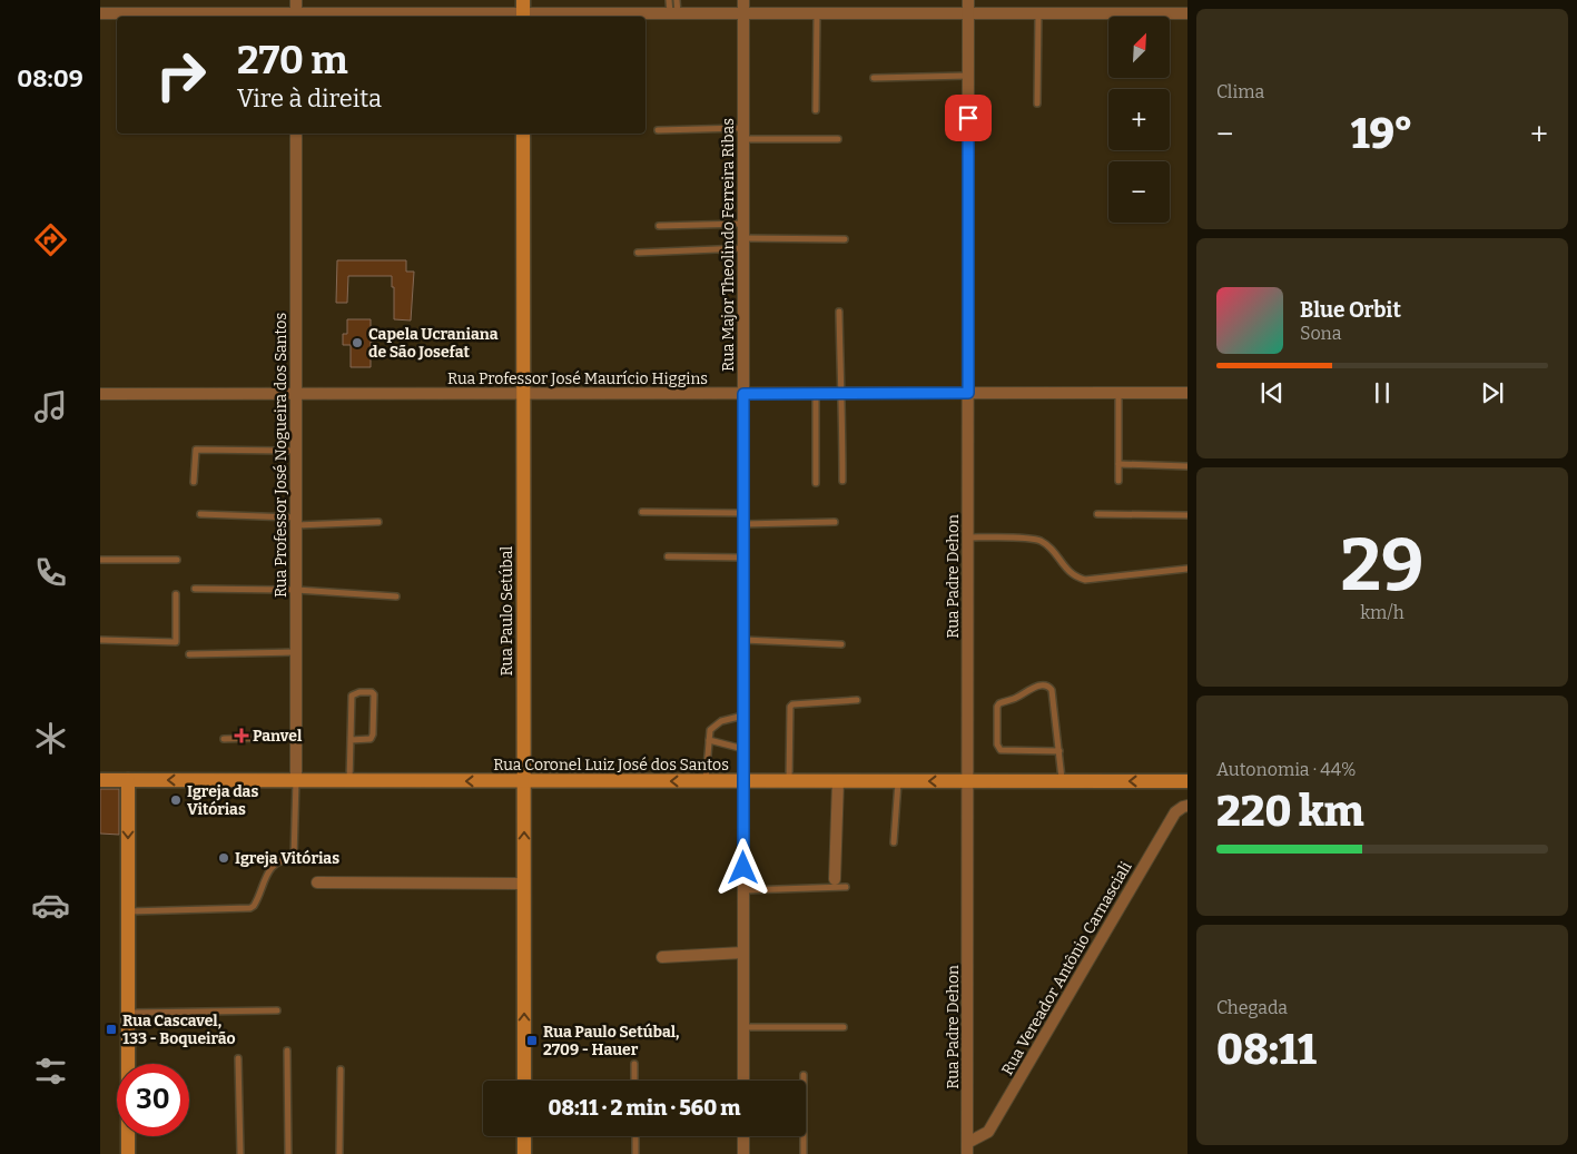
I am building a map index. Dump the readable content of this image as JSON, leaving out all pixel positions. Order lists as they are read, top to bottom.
{
  "streets": {
    "main road": ["Rua Paulo Setúbal", "Rua Coronel Luiz José dos Santos"],
    "street": [
      "Rua Major Theolindo Ferreira Ribas",
      "Rua Professor José Maurício Higgins",
      "Rua Professor José Nogueira dos Santos",
      "Rua Padre Dehon",
      "Rua Vereador Antônio Carnasciali"
    ]
  },
  "crossings": [
    ["Rua Major Theolindo Ferreira Ribas", "Rua Professor José Maurício Higgins"],
    ["Rua Major Theolindo Ferreira Ribas", "Rua Coronel Luiz José dos Santos"],
    ["Rua Professor José Maurício Higgins", "Rua Professor José Nogueira dos Santos"],
    ["Rua Professor José Maurício Higgins", "Rua Padre Dehon"],
    ["Rua Professor José Maurício Higgins", "Rua Paulo Setúbal"],
    ["Rua Professor José Nogueira dos Santos", "Rua Coronel Luiz José dos Santos"],
    ["Rua Padre Dehon", "Rua Coronel Luiz José dos Santos"],
    ["Rua Padre Dehon", "Rua Vereador Antônio Carnasciali"],
    ["Rua Paulo Setúbal", "Rua Coronel Luiz José dos Santos"]
  ],
  "one_way": ["Rua Coronel Luiz José dos Santos"],
  "places": {
    "other": ["Capela Ucraniana de São Josefat", "Igreja das Vitórias", "Igreja Vitórias"],
    "health": ["Panvel"],
    "transit": ["Rua Cascavel, 133 - Boqueirão", "Rua Paulo Setúbal, 2709 - Hauer"]
  },
  "north": "top right",
  "page": {
    "tabs": "08:09",
    "tile": [
      "Clima",
      ["29", "km/h"],
      ["Autonomia · 44%", "220 km"],
      ["Chegada", "08:11"]
    ],
    "map_buttons": ["+", "−"],
    "turn": ["270 m", "Vire à direita"],
    "heat": ["−", "19°", "+"],
    "song": ["Blue Orbit", "Sona"],
    "limit": "30",
    "trip": "08:11 · 2 min · 560 m"
  }
}
